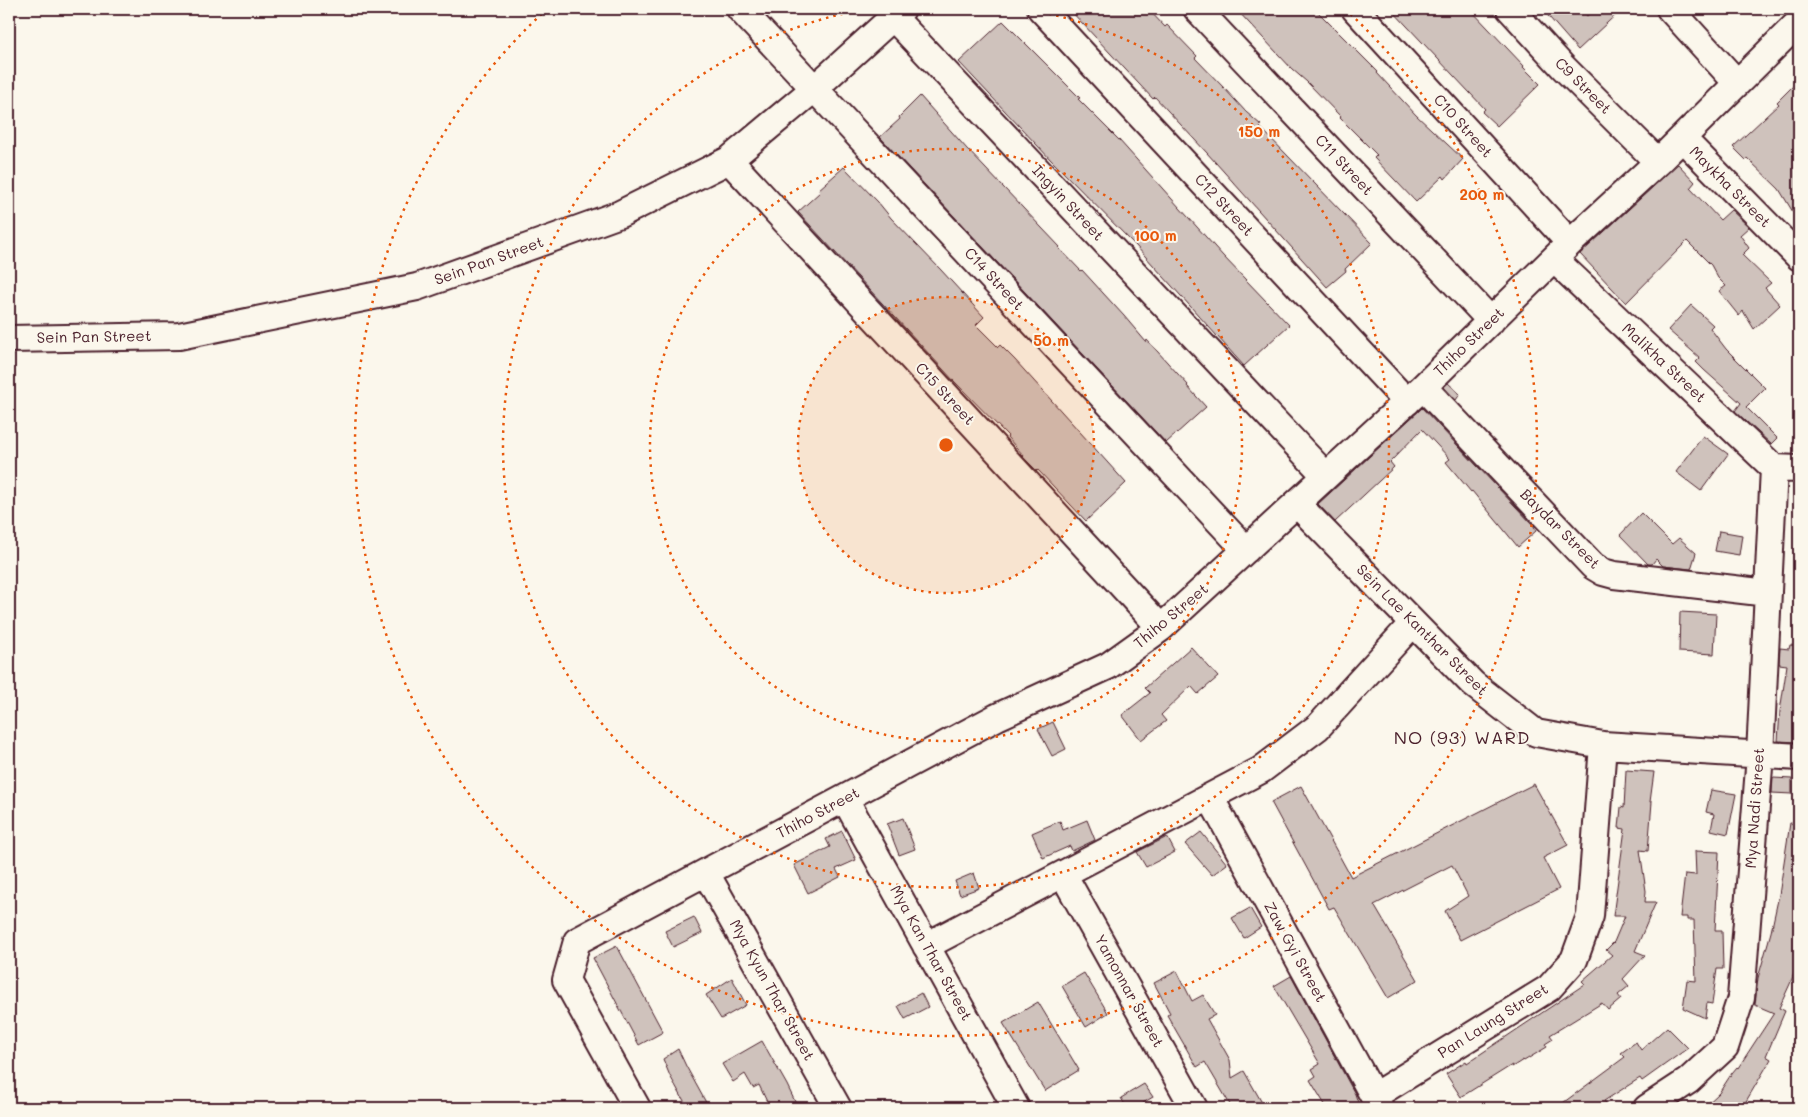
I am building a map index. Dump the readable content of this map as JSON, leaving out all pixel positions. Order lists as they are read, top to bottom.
{
  "streets": {
    "street": [
      "C9 Street",
      "C10 Street",
      "C11 Street",
      "Maykha Street",
      "Ingyin Street",
      "C12 Street",
      "Sein Pan Street",
      "C14 Street",
      "Thiho Street",
      "Malikha Street",
      "C15 Street",
      "Baydar Street",
      "Sein Lae Kanthar Street",
      "Mya Nadi Street",
      "Zaw Gyi Street",
      "Mya Kan Thar Street",
      "Mya Kyun Thar Street",
      "Yamonnar Street",
      "Pan Laung Street"
    ]
  },
  "crossings": [
    ["C9 Street", "Thiho Street"],
    ["C10 Street", "Thiho Street"],
    ["C10 Street", "Malikha Street"],
    ["C11 Street", "Thiho Street"],
    ["Maykha Street", "Thiho Street"],
    ["Ingyin Street", "Sein Pan Street"],
    ["Ingyin Street", "Thiho Street"],
    ["C12 Street", "Thiho Street"],
    ["C12 Street", "Baydar Street"],
    ["Sein Pan Street", "C14 Street"],
    ["Sein Pan Street", "C15 Street"],
    ["C14 Street", "Thiho Street"],
    ["Thiho Street", "Malikha Street"],
    ["Thiho Street", "C15 Street"],
    ["Thiho Street", "Baydar Street"],
    ["Thiho Street", "Sein Lae Kanthar Street"],
    ["Thiho Street", "Mya Kan Thar Street"],
    ["Thiho Street", "Mya Kyun Thar Street"],
    ["Malikha Street", "Mya Nadi Street"],
    ["Baydar Street", "Mya Nadi Street"],
    ["Sein Lae Kanthar Street", "Mya Nadi Street"],
    ["Sein Lae Kanthar Street", "Pan Laung Street"],
    ["Zaw Gyi Street", "Pan Laung Street"]
  ],
  "districts": ["NO (93) WARD"],
  "rings": [
    "150 m",
    "200 m",
    "100 m",
    "50 m"
  ]
}
